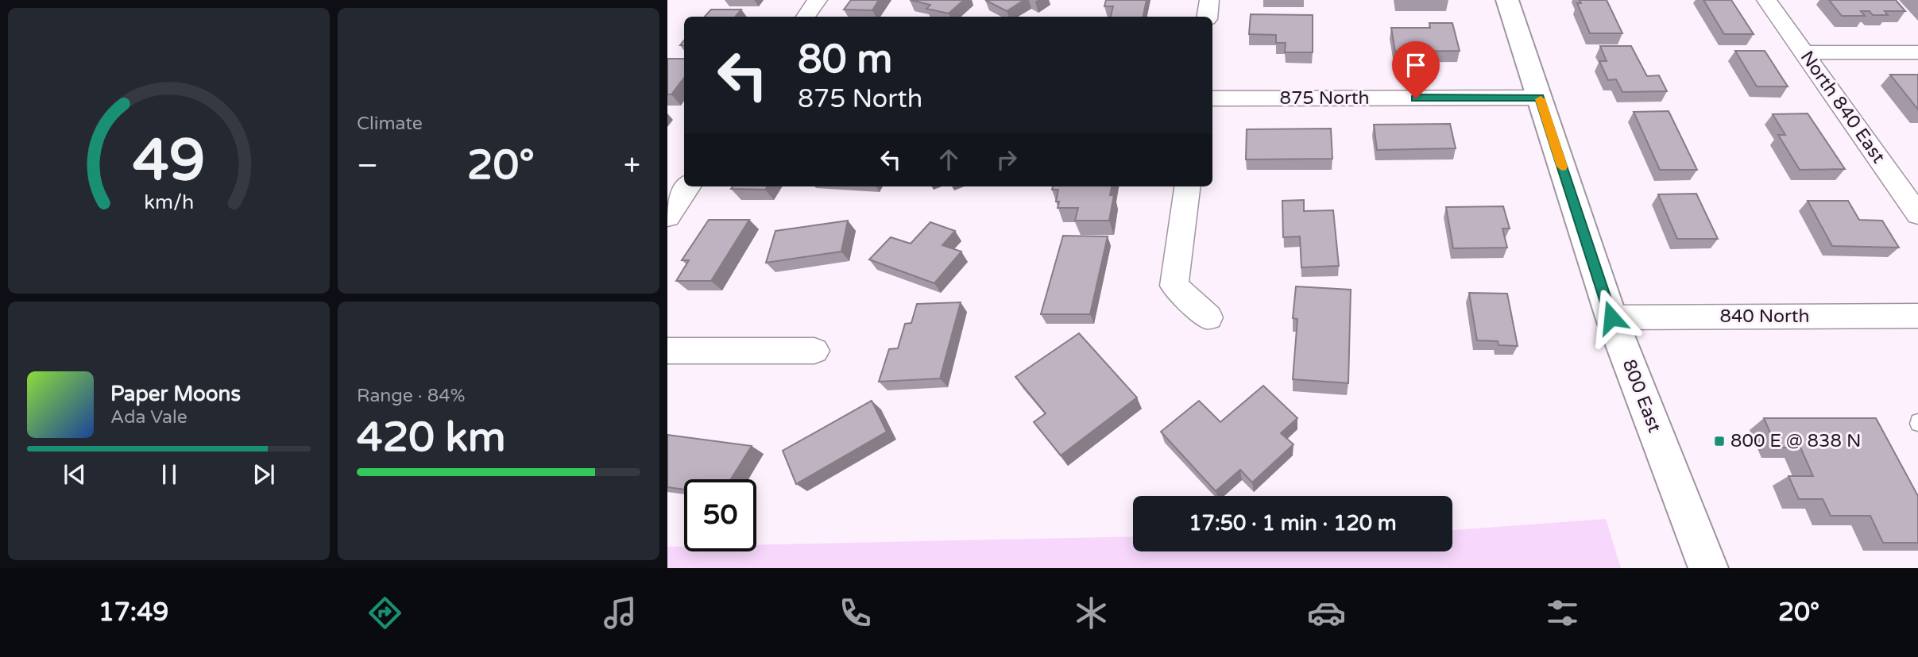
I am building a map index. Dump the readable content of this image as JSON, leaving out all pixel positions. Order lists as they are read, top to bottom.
{
  "streets": {
    "main road": ["800 East"],
    "street": ["875 North", "North 840 East", "840 North"]
  },
  "crossings": [
    ["875 North", "800 East"],
    ["840 North", "800 East"]
  ],
  "places": {
    "transit": ["800 E @ 838 N"]
  },
  "page": {
    "tile": [
      "Climate",
      ["Range · 84%", "420 km"]
    ],
    "turn": ["80 m", "875 North"],
    "heat": ["−", "20°", "+"],
    "song": ["Paper Moons", "Ada Vale"],
    "limit": "50",
    "trip": "17:50 · 1 min · 120 m",
    "tabs": ["17:49", "20°"],
    "gauge": ["49", "km/h"]
  }
}
